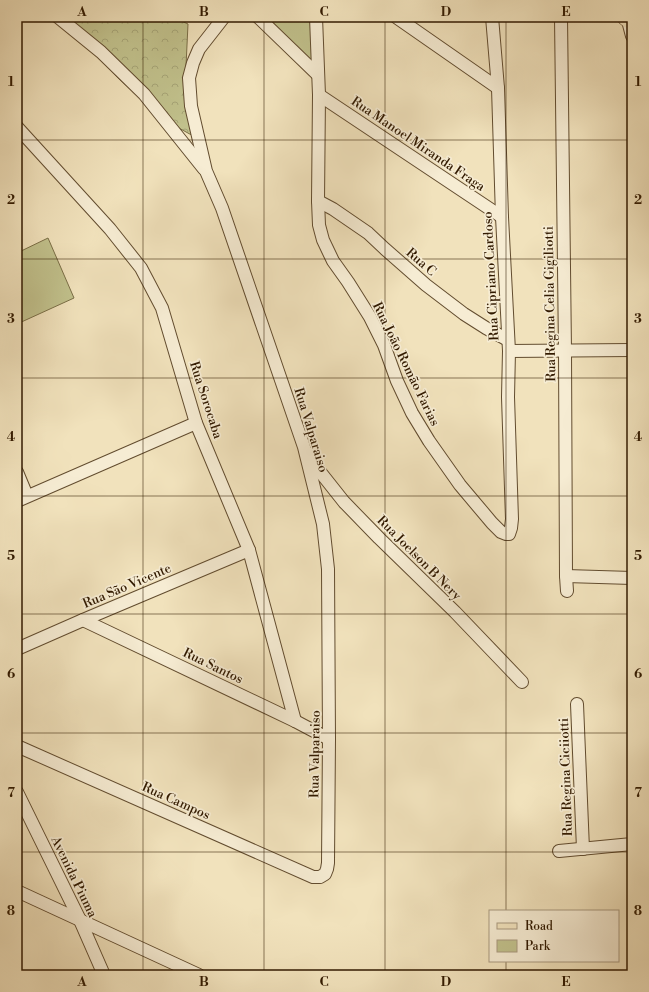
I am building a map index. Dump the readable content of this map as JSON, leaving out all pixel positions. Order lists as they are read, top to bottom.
{
  "streets": {
    "street": [
      "Rua Manoel Miranda Fraga",
      "Rua C",
      "Rua Cipriano Cardoso",
      "Rua Regina Celia Gigiliotti",
      "Rua João Romão Farias",
      "Rua Sorocaba",
      "Rua Valparaiso",
      "Rua Joelson B Nery",
      "Rua São Vicente",
      "Rua Santos",
      "Rua Regina Ciciiotti",
      "Rua Campos",
      "Avenida Piuma"
    ]
  },
  "crossings": [
    ["Rua Manoel Miranda Fraga", "Rua Cipriano Cardoso"],
    ["Rua Manoel Miranda Fraga", "Rua João Romão Farias"],
    ["Rua C", "Rua Cipriano Cardoso"],
    ["Rua C", "Rua João Romão Farias"],
    ["Rua Cipriano Cardoso", "Rua João Romão Farias"],
    ["Rua Sorocaba", "Rua São Vicente"],
    ["Rua Sorocaba", "Rua Santos"],
    ["Rua Valparaiso", "Rua Joelson B Nery"],
    ["Rua Valparaiso", "Rua Santos"],
    ["Rua Valparaiso", "Rua Campos"],
    ["Rua São Vicente", "Rua Santos"]
  ],
  "legend": ["Road", "Park"],
  "grid": {
    "columns": [
      "A",
      "B",
      "C",
      "D",
      "E"
    ],
    "rows": [
      "1",
      "2",
      "3",
      "4",
      "5",
      "6",
      "7",
      "8"
    ]
  }
}
